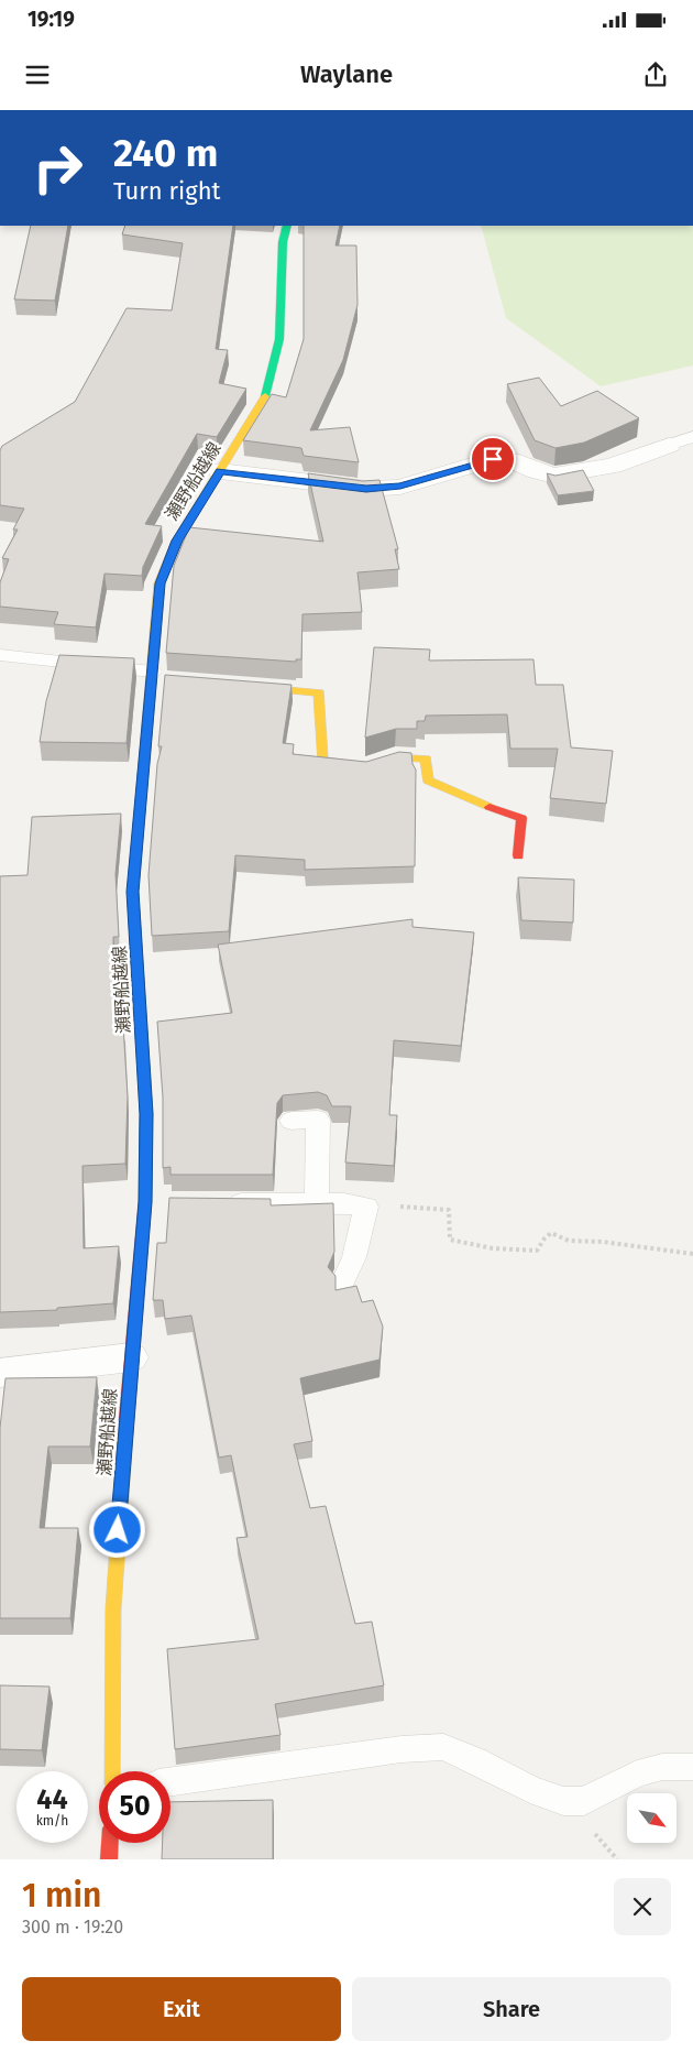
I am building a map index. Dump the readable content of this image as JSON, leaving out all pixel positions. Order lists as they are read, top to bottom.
{
  "streets": {
    "main road": ["瀬野船越線"]
  },
  "north": "bottom right",
  "page": {
    "status": "19:19",
    "header": "Waylane",
    "turn": ["240 m", "Turn right"],
    "speed": "44 km/h",
    "limit": "50",
    "heading": ["1 min", "300 m · 19:20"],
    "buttons": ["Exit", "Share"]
  }
}
